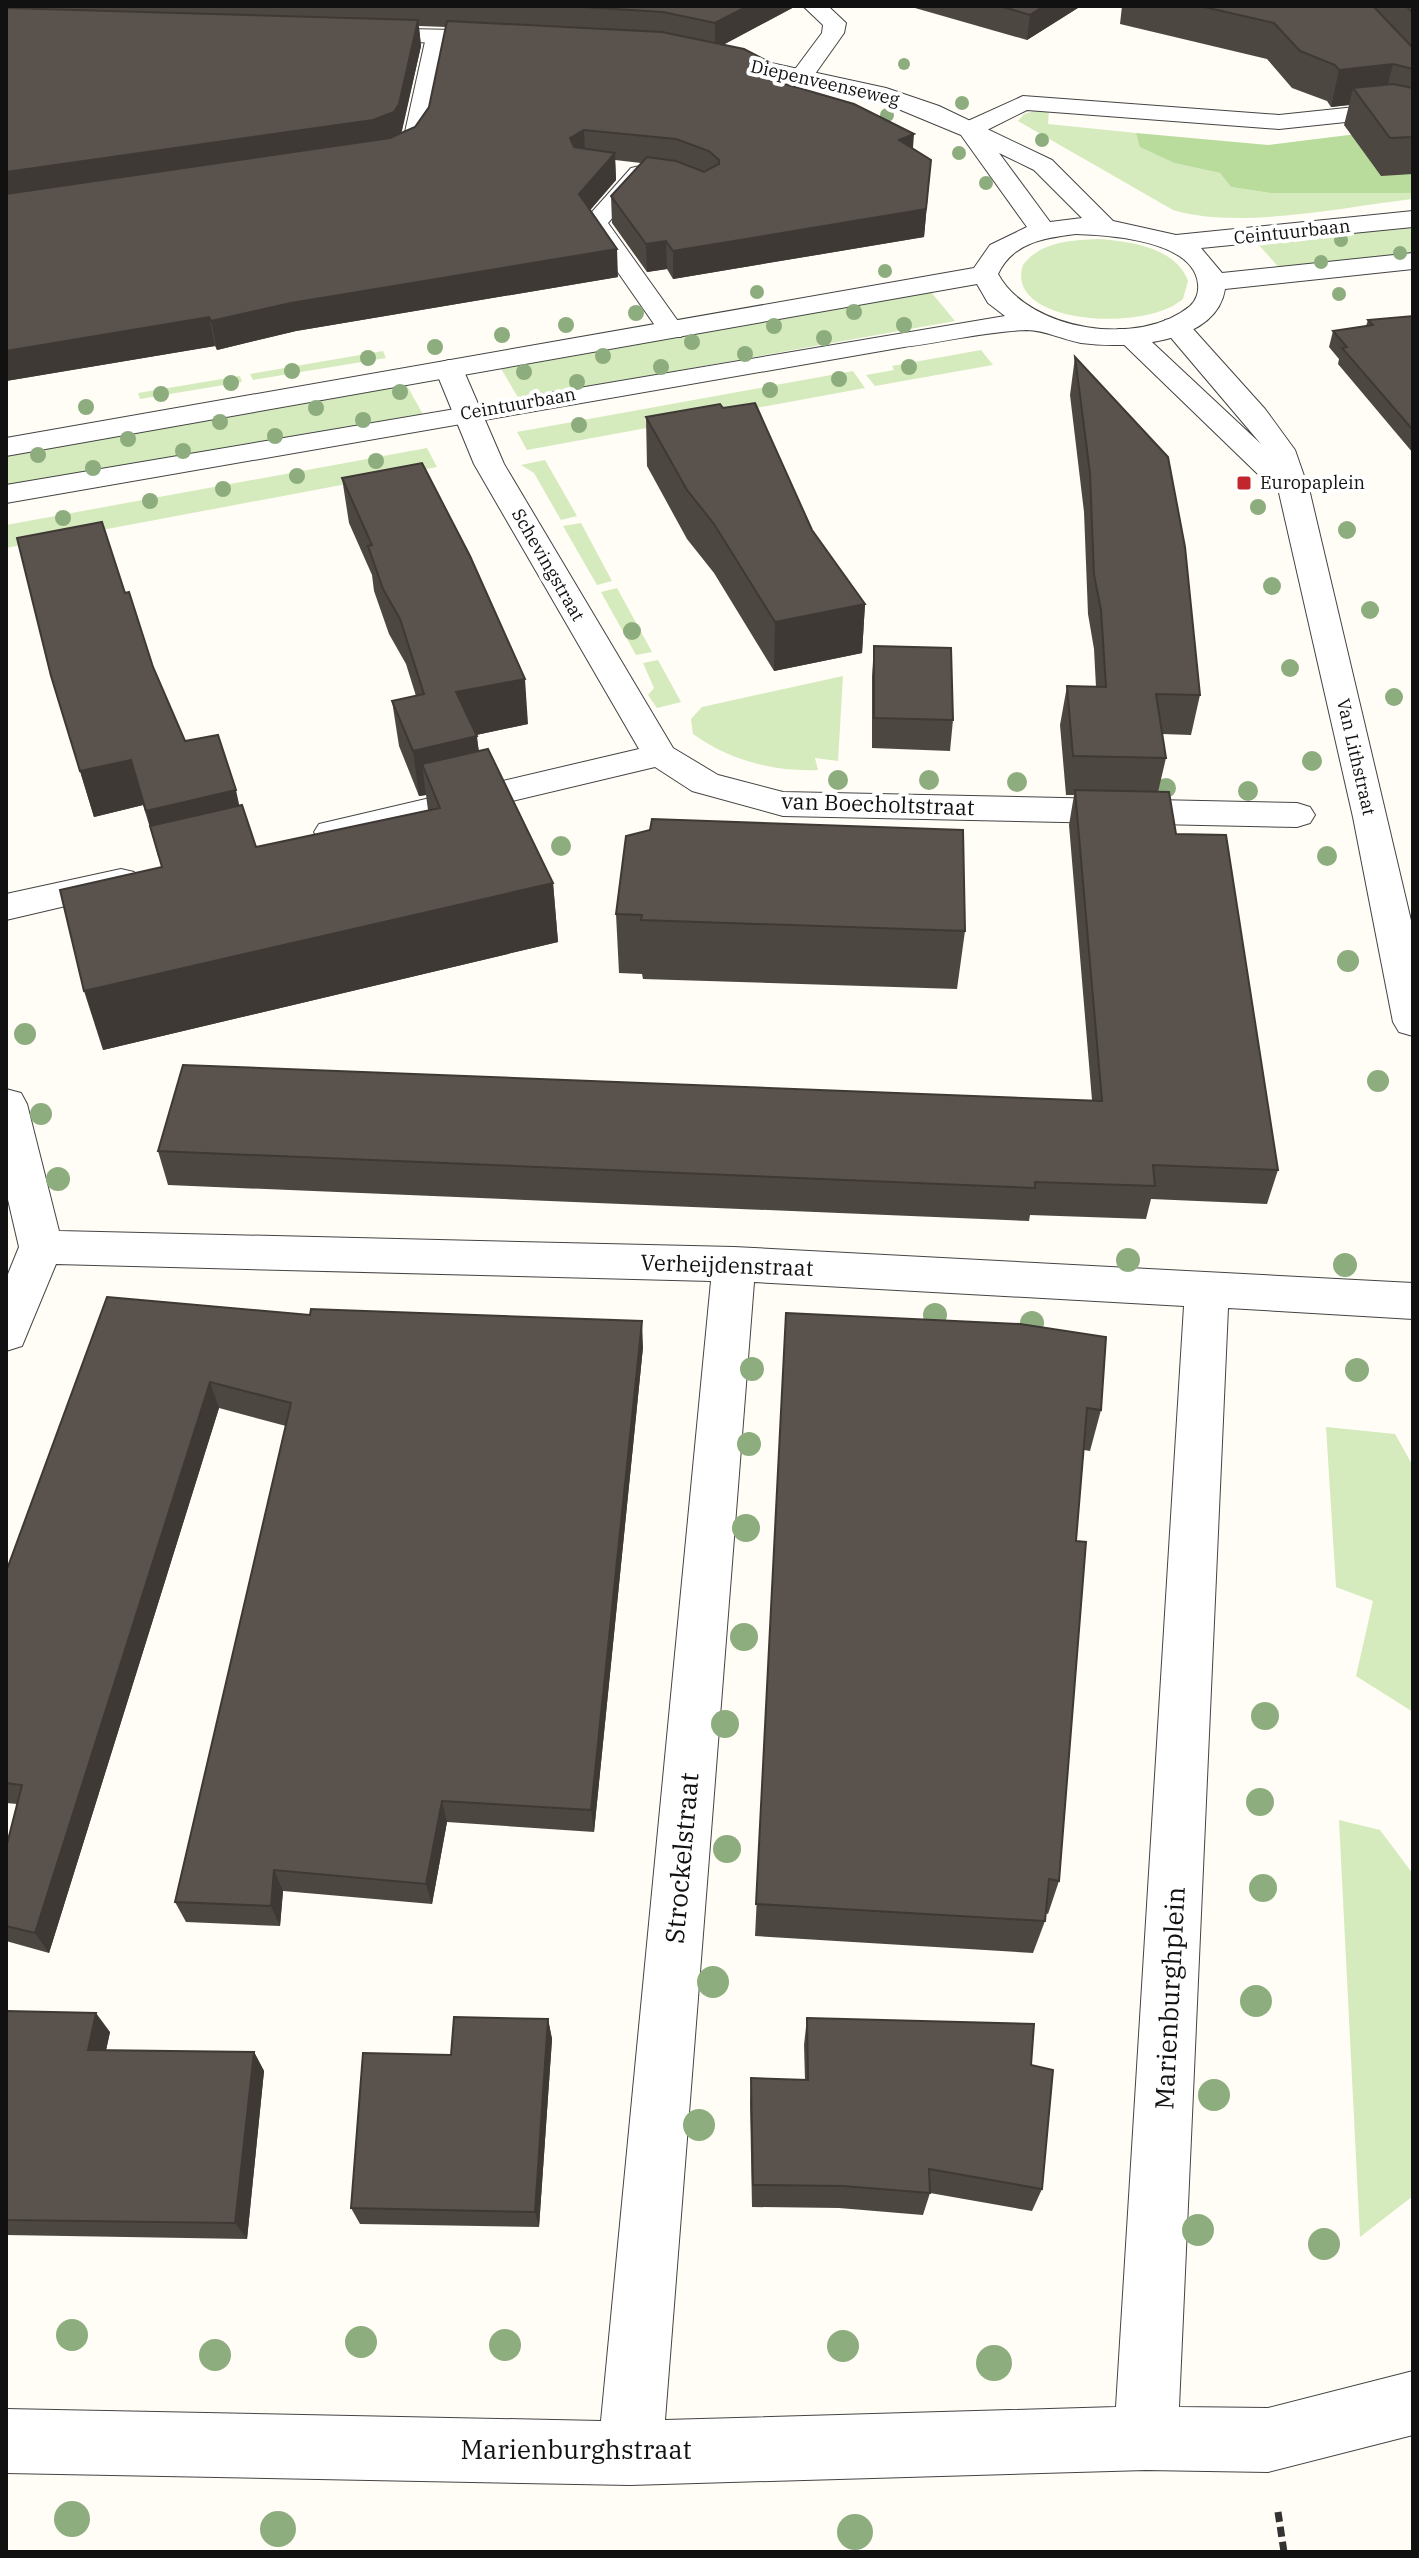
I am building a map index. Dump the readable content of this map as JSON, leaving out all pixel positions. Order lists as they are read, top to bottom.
{
  "streets": {
    "street": [
      "Diepenveenseweg",
      "Ceintuurbaan",
      "Schevingstraat",
      "Van Lithstraat",
      "van Boecholtstraat",
      "Verheijdenstraat",
      "Strockelstraat",
      "Marienburghplein",
      "Marienburghstraat"
    ]
  },
  "crossings": [
    ["Ceintuurbaan", "Schevingstraat"],
    ["Schevingstraat", "van Boecholtstraat"],
    ["Verheijdenstraat", "Strockelstraat"],
    ["Verheijdenstraat", "Marienburghplein"],
    ["Strockelstraat", "Marienburghstraat"],
    ["Marienburghplein", "Marienburghstraat"]
  ],
  "places": {
    "transit": ["Europaplein"]
  }
}
